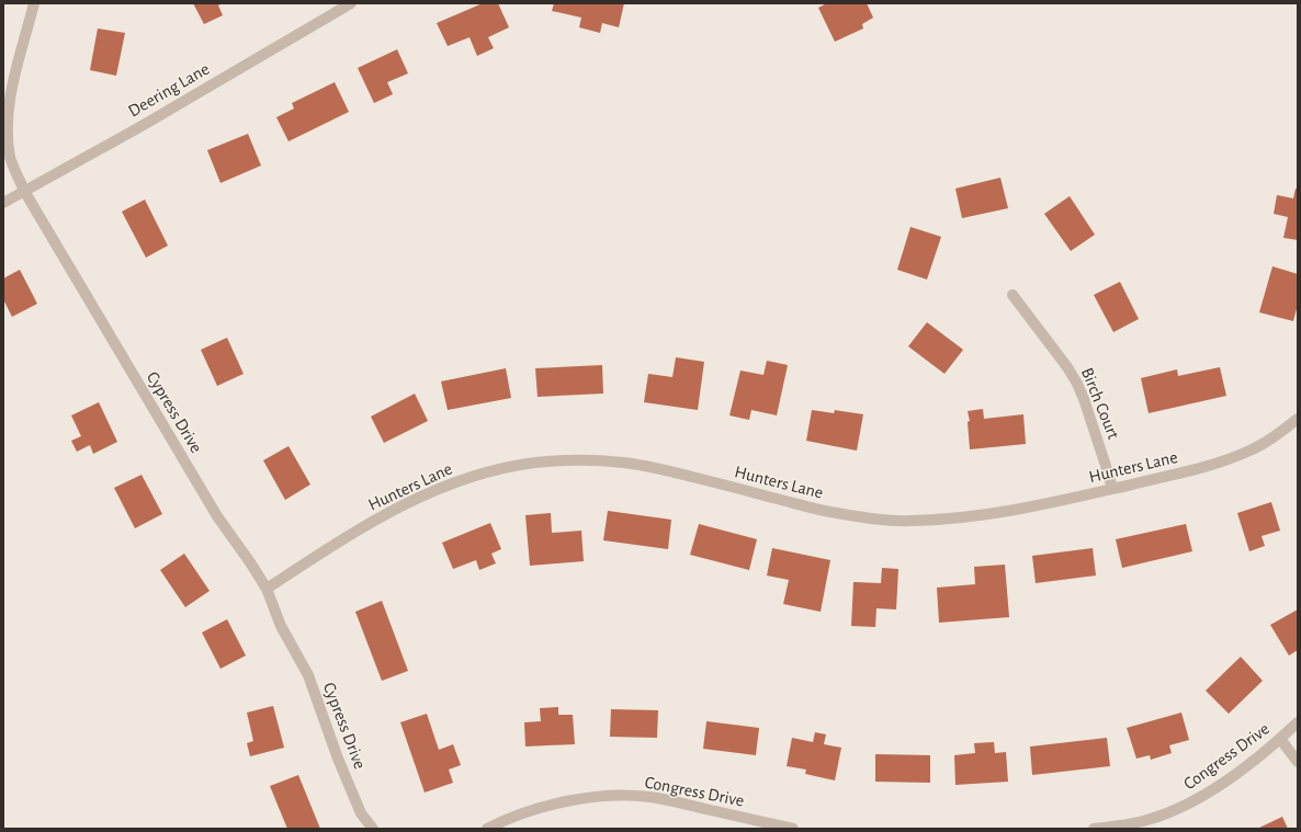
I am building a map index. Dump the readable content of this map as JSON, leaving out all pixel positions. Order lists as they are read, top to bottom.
{
  "streets": {
    "street": [
      "Deering Lane",
      "Birch Court",
      "Cypress Drive",
      "Hunters Lane",
      "Congress Drive"
    ]
  },
  "crossings": [
    ["Deering Lane", "Cypress Drive"],
    ["Birch Court", "Hunters Lane"],
    ["Cypress Drive", "Hunters Lane"]
  ]
}
